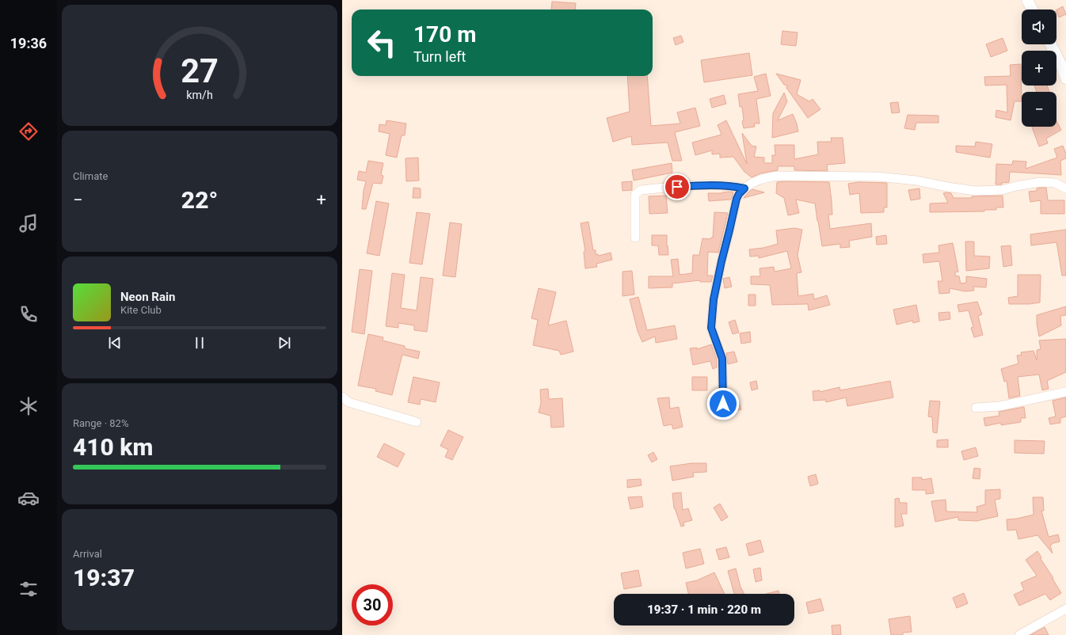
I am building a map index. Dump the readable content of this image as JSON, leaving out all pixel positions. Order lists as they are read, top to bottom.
{
  "page": {
    "tabs": "19:36",
    "map_buttons": ["+", "−"],
    "turn": ["170 m", "Turn left"],
    "tile": [
      "Climate",
      ["Range · 82%", "410 km"],
      ["Arrival", "19:37"]
    ],
    "heat": ["−", "22°", "+"],
    "song": ["Neon Rain", "Kite Club"],
    "limit": "30",
    "trip": "19:37 · 1 min · 220 m",
    "gauge": ["27", "km/h"]
  }
}
